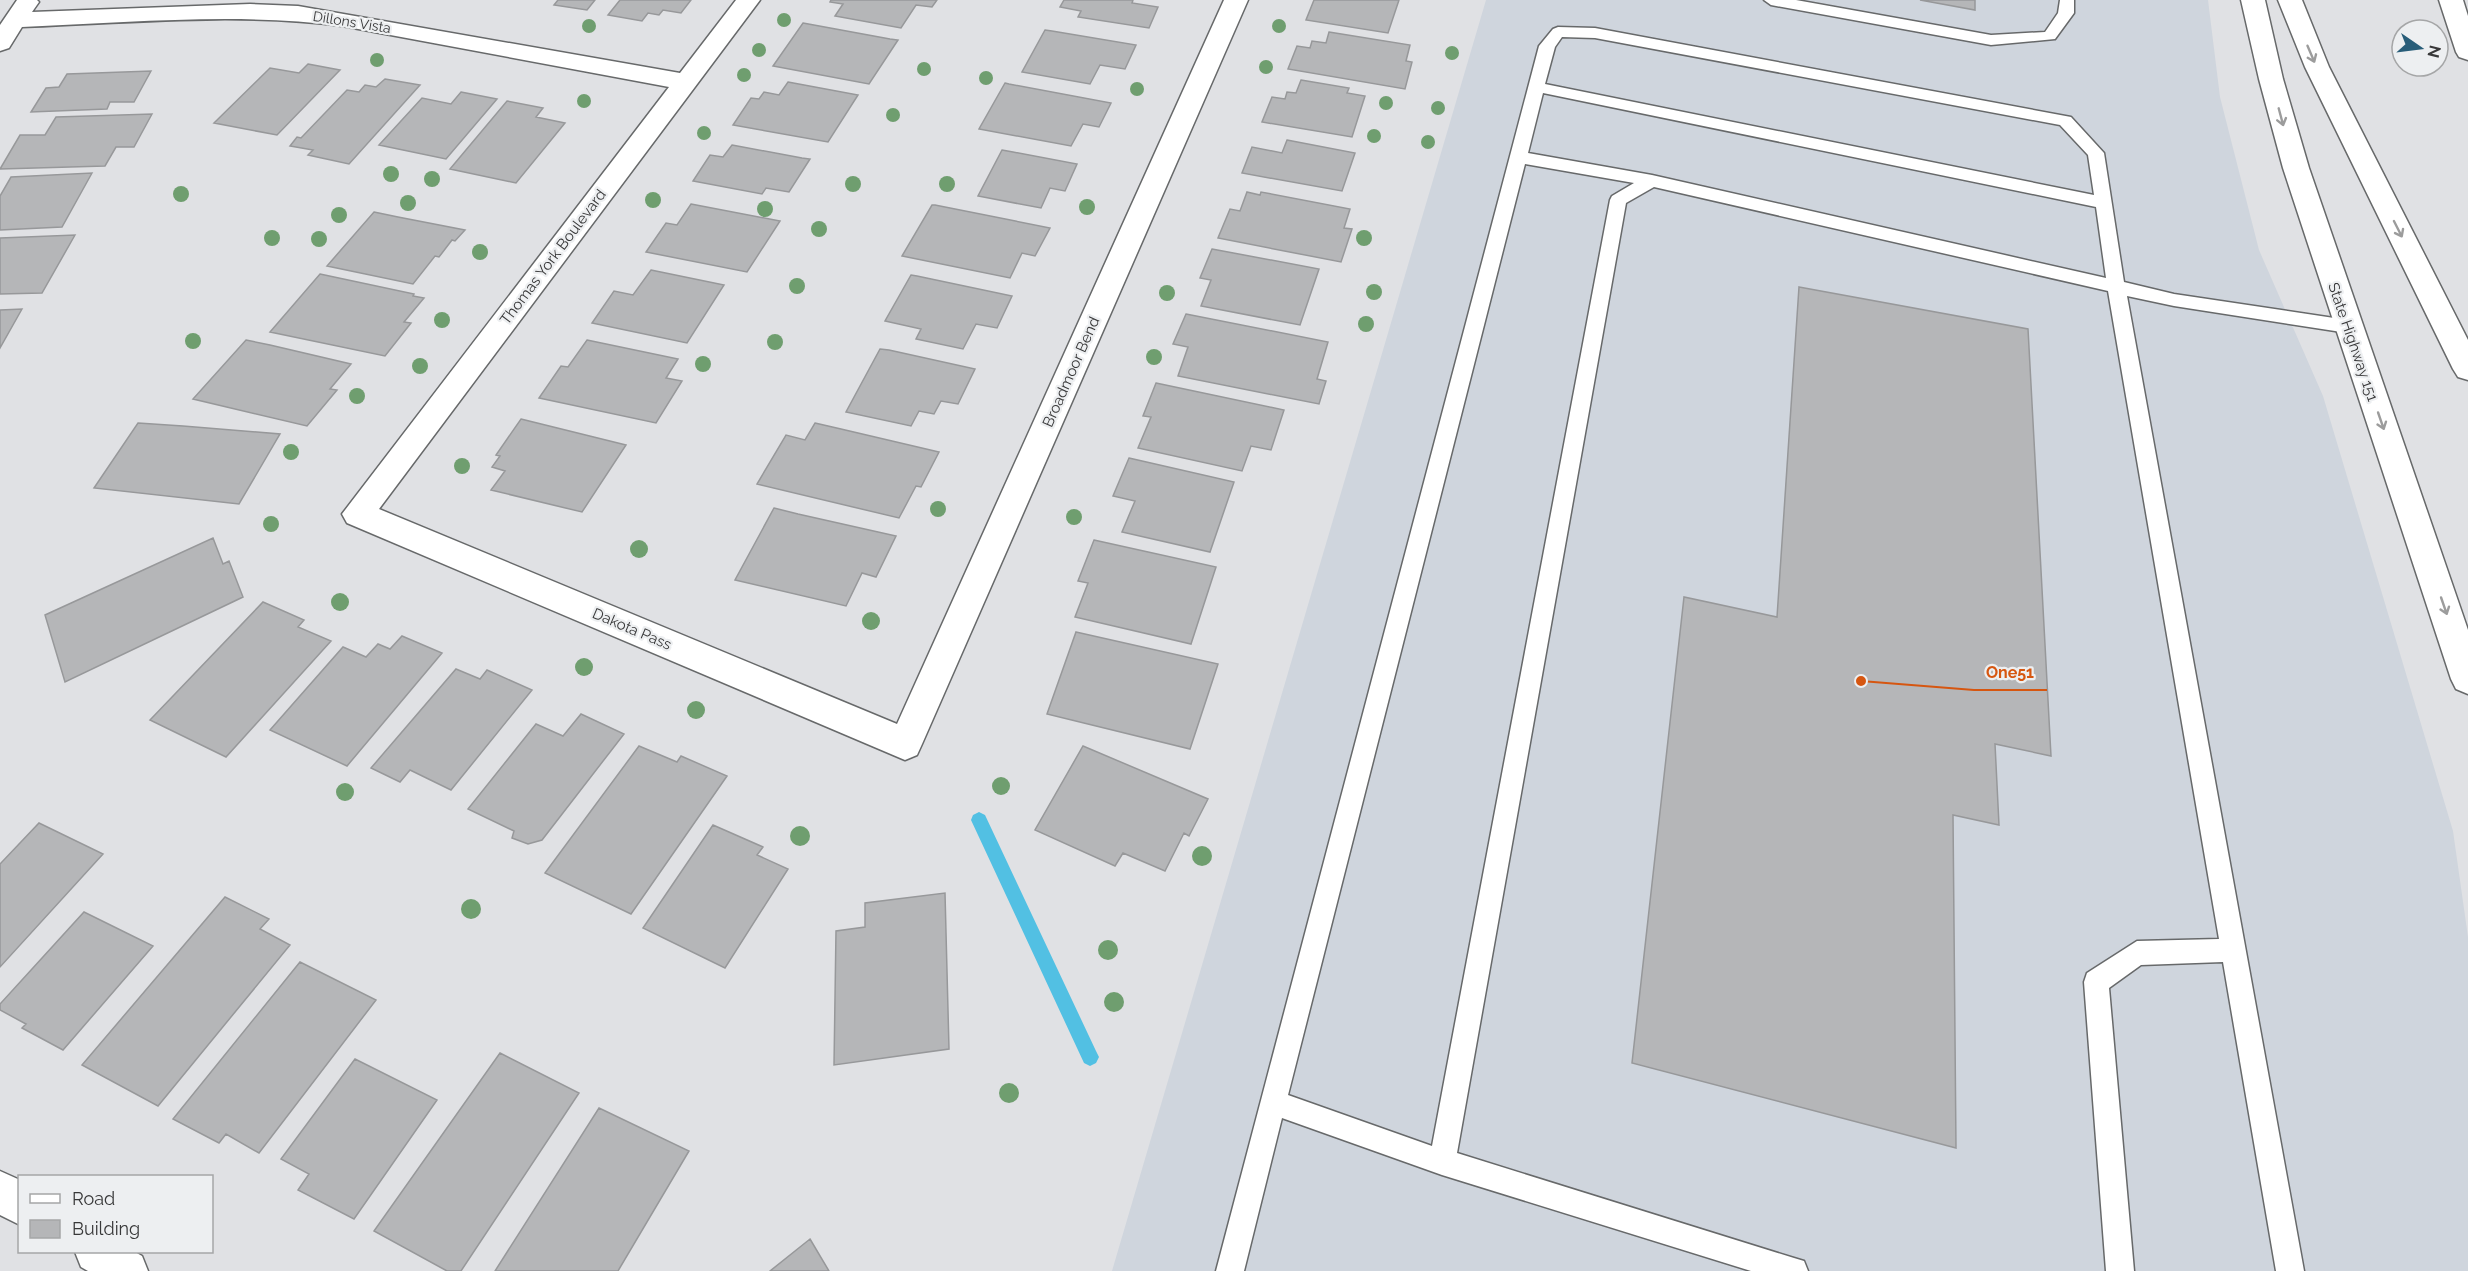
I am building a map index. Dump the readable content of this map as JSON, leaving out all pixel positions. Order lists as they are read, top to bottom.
{
  "streets": {
    "main road": [
      "Dillons Vista",
      "Thomas York Boulevard",
      "State Highway 151",
      "Broadmoor Bend",
      "Dakota Pass"
    ]
  },
  "crossings": [
    ["Dillons Vista", "Thomas York Boulevard"],
    ["Thomas York Boulevard", "Dakota Pass"],
    ["Broadmoor Bend", "Dakota Pass"]
  ],
  "places": ["One51"],
  "legend": ["Road", "Building"],
  "north": "right"
}
